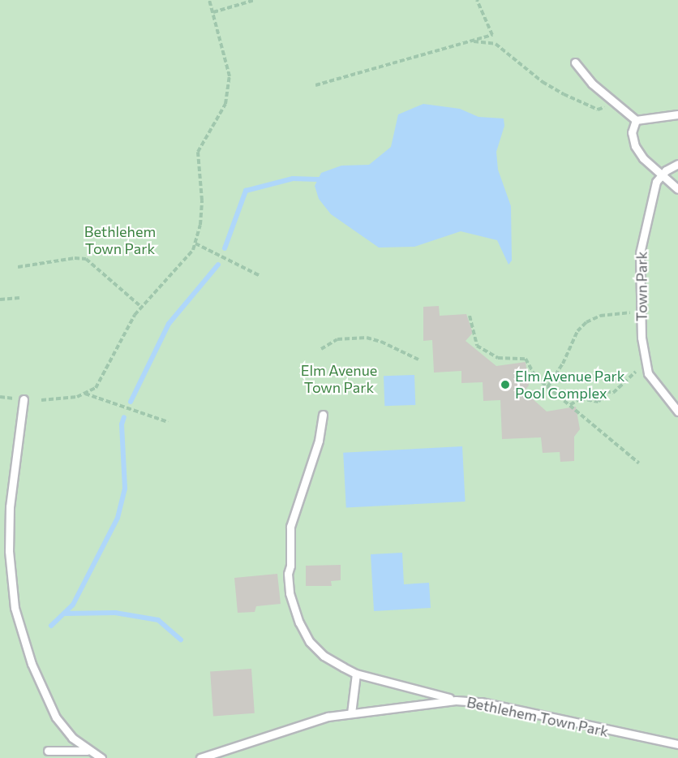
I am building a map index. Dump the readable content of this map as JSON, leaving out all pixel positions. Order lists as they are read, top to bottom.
{
  "streets": {
    "lane": ["Town Park", "Bethlehem Town Park"]
  },
  "parks": ["Bethlehem Town Park", "Elm Avenue Town Park"],
  "places": ["Elm Avenue Park Pool Complex"]
}
